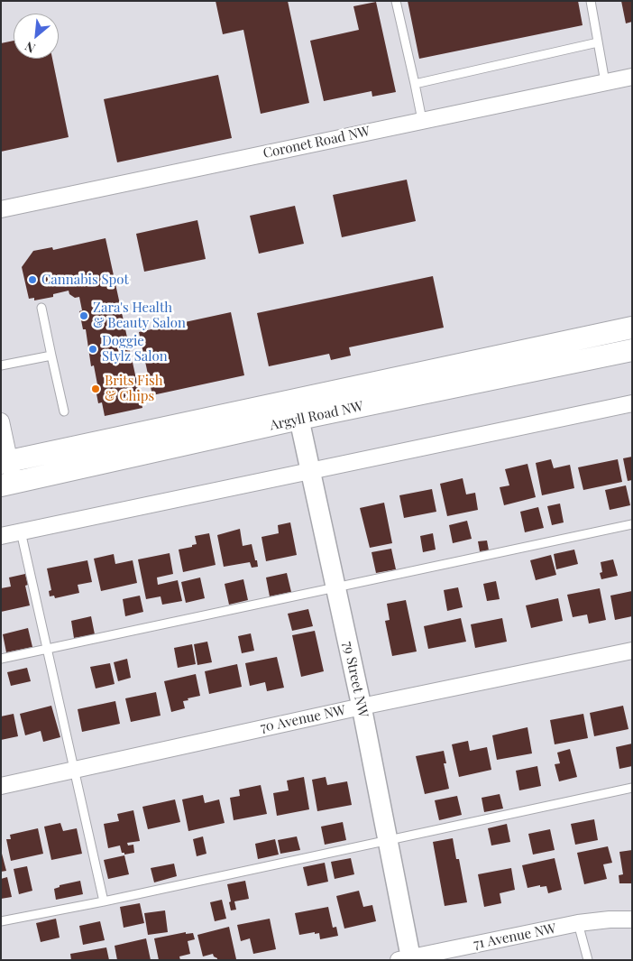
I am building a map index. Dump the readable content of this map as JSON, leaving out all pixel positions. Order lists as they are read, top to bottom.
{
  "streets": {
    "main road": ["Argyll Road NW"],
    "street": [
      "Coronet Road NW",
      "79 Street NW",
      "70 Avenue NW",
      "71 Avenue NW"
    ]
  },
  "crossings": [
    ["Argyll Road NW", "79 Street NW"],
    ["79 Street NW", "70 Avenue NW"],
    ["79 Street NW", "71 Avenue NW"]
  ],
  "places": [
    "Cannabis Spot",
    "Zara's Health & Beauty Salon",
    "Doggie Stylz Salon",
    "Brits Fish & Chips"
  ],
  "north": "bottom left"
}
